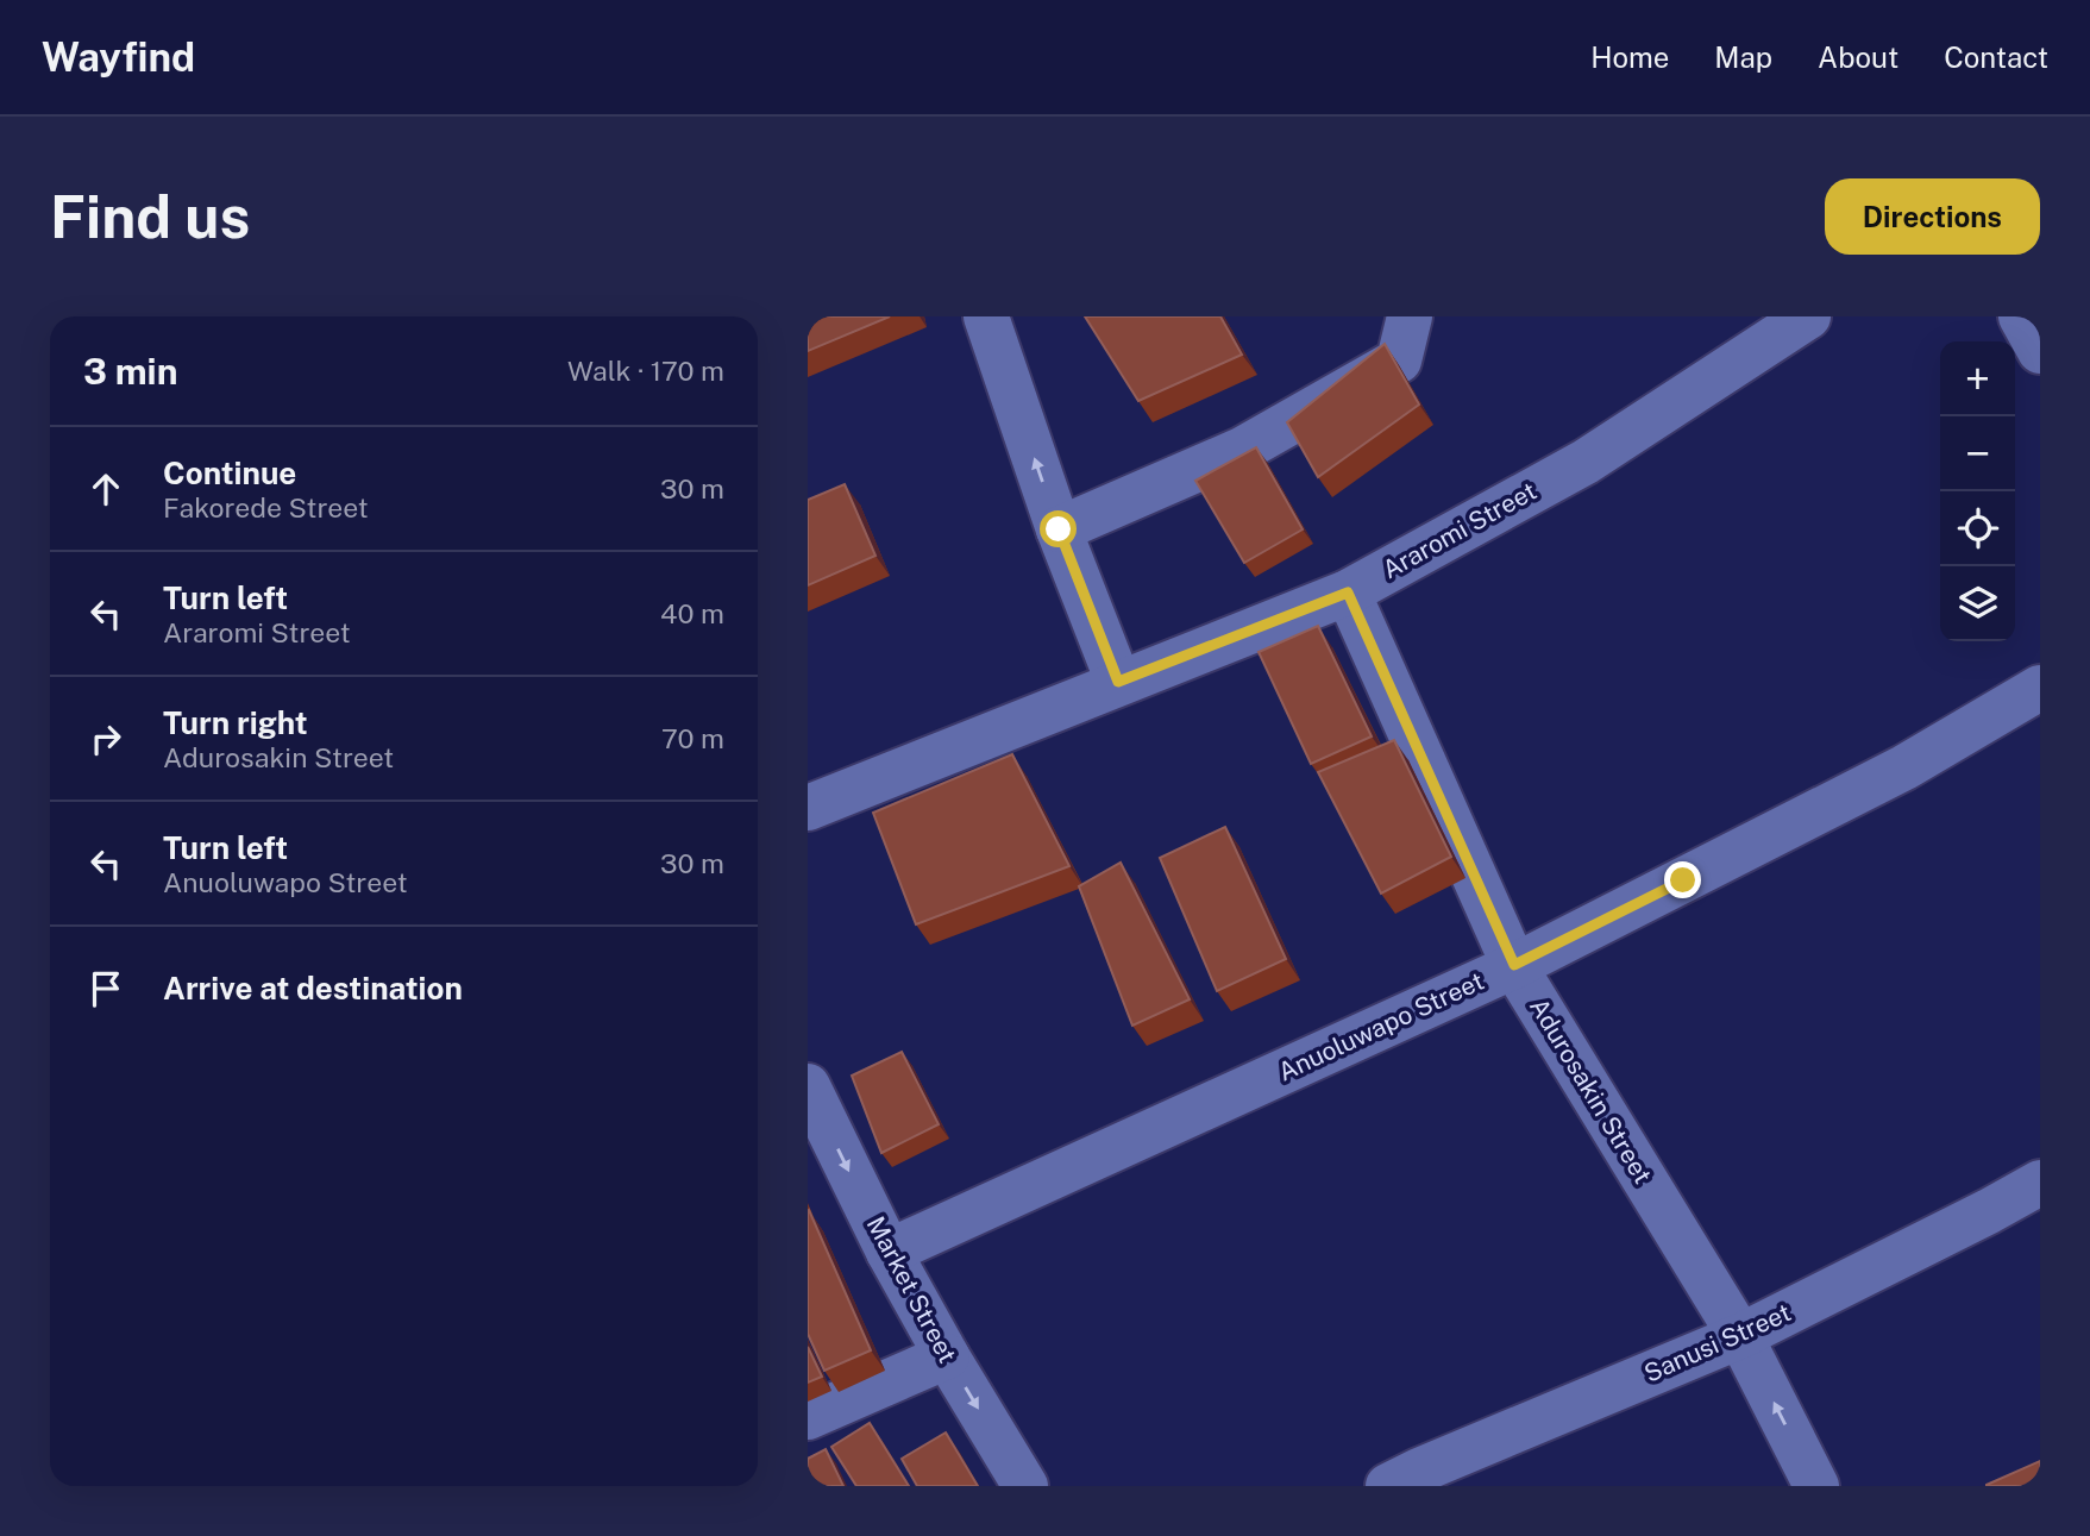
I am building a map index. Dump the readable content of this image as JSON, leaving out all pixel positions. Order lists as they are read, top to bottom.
{
  "streets": {
    "street": [
      "Araromi Street",
      "Anuoluwapo Street",
      "Adurosakin Street",
      "Market Street",
      "Sanusi Street"
    ]
  },
  "crossings": [
    ["Araromi Street", "Adurosakin Street"],
    ["Anuoluwapo Street", "Adurosakin Street"],
    ["Anuoluwapo Street", "Market Street"],
    ["Adurosakin Street", "Sanusi Street"]
  ],
  "one_way": ["Market Street"],
  "page": {
    "header": "Wayfind",
    "nav": [
      "Home",
      "Map",
      "About",
      "Contact"
    ],
    "buttons": "Directions",
    "title": "Find us",
    "heading": ["3 min", "Walk · 170 m"],
    "map_buttons": ["+", "−"],
    "list": [
      ["Continue", "Fakorede Street", "30 m"],
      ["Turn left", "Araromi Street", "40 m"],
      ["Turn right", "Adurosakin Street", "70 m"],
      ["Turn left", "Anuoluwapo Street", "30 m"],
      "Arrive at destination"
    ]
  }
}
